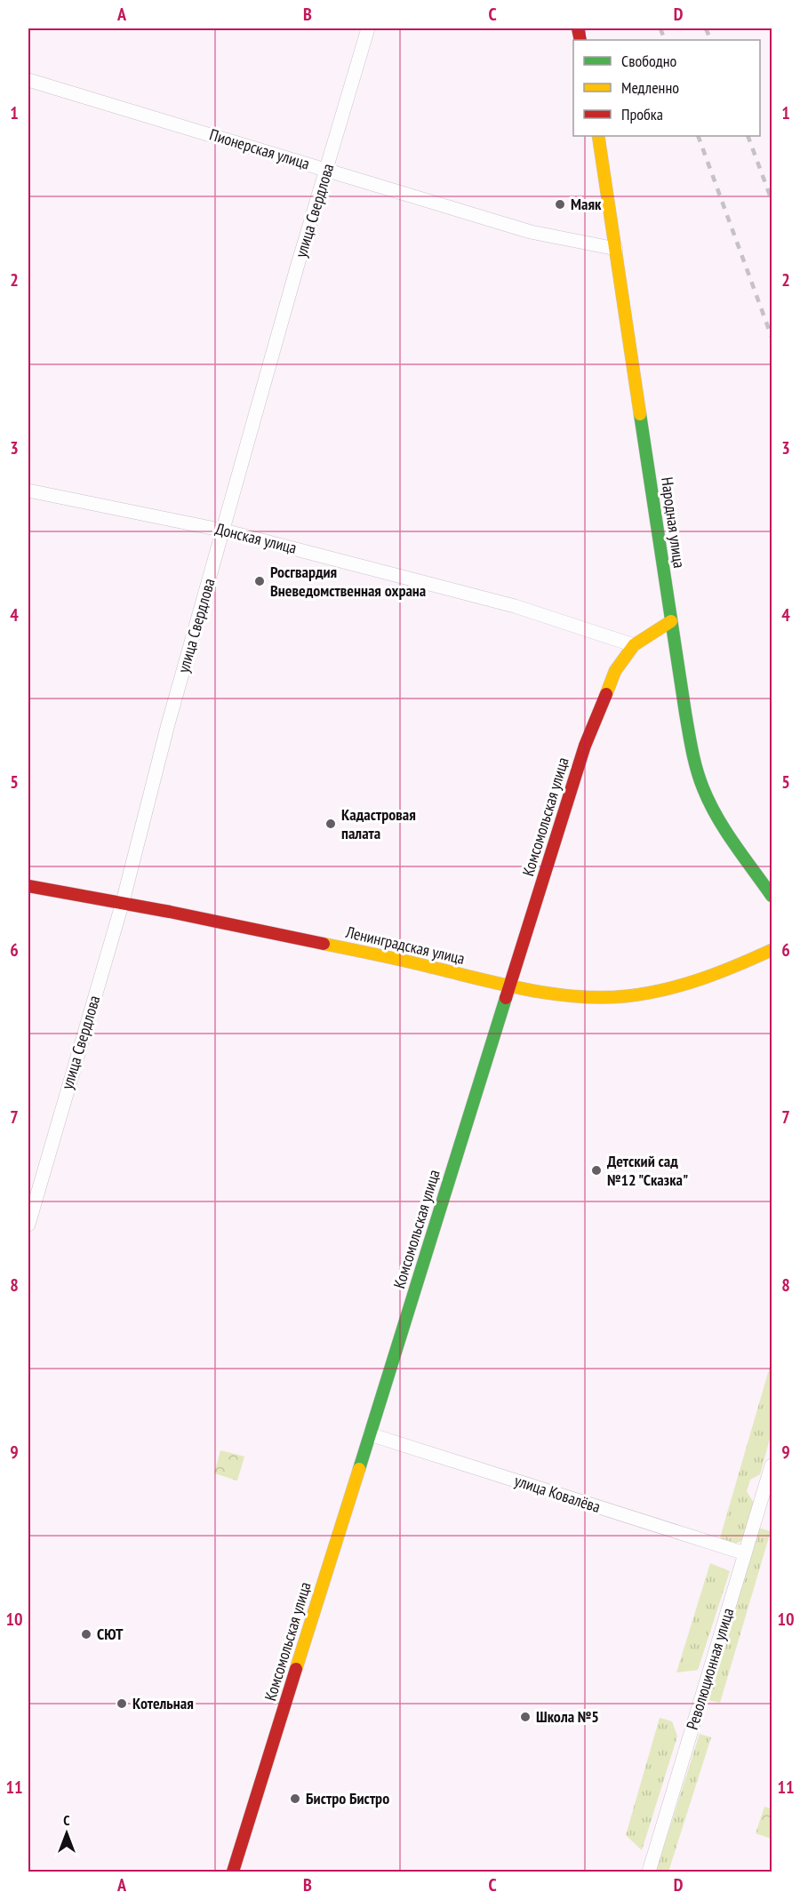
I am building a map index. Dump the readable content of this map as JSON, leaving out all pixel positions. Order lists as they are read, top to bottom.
{
  "streets": {
    "street": [
      "Пионерская улица",
      "улица Свердлова",
      "Народная улица",
      "Донская улица",
      "Комсомольская улица",
      "Ленинградская улица",
      "улица Ковалёва",
      "Революционная улица"
    ]
  },
  "crossings": [
    ["Пионерская улица", "улица Свердлова"],
    ["Пионерская улица", "Народная улица"],
    ["улица Свердлова", "Донская улица"],
    ["улица Свердлова", "Ленинградская улица"],
    ["Народная улица", "Комсомольская улица"],
    ["Донская улица", "Комсомольская улица"],
    ["Комсомольская улица", "Ленинградская улица"],
    ["Комсомольская улица", "улица Ковалёва"],
    ["улица Ковалёва", "Революционная улица"]
  ],
  "places": [
    "Маяк",
    "Росгвардия Вневедомственная охрана",
    "Кадастровая палата",
    "Детский сад №12 \"Сказка\"",
    "СЮТ",
    "Котельная",
    "Школа №5",
    "Бистро Бистро"
  ],
  "legend": ["Свободно", "Медленно", "Пробка"],
  "north": "top",
  "grid": {
    "columns": [
      "A",
      "B",
      "C",
      "D"
    ],
    "rows": [
      "1",
      "2",
      "3",
      "4",
      "5",
      "6",
      "7",
      "8",
      "9",
      "10",
      "11"
    ]
  }
}
